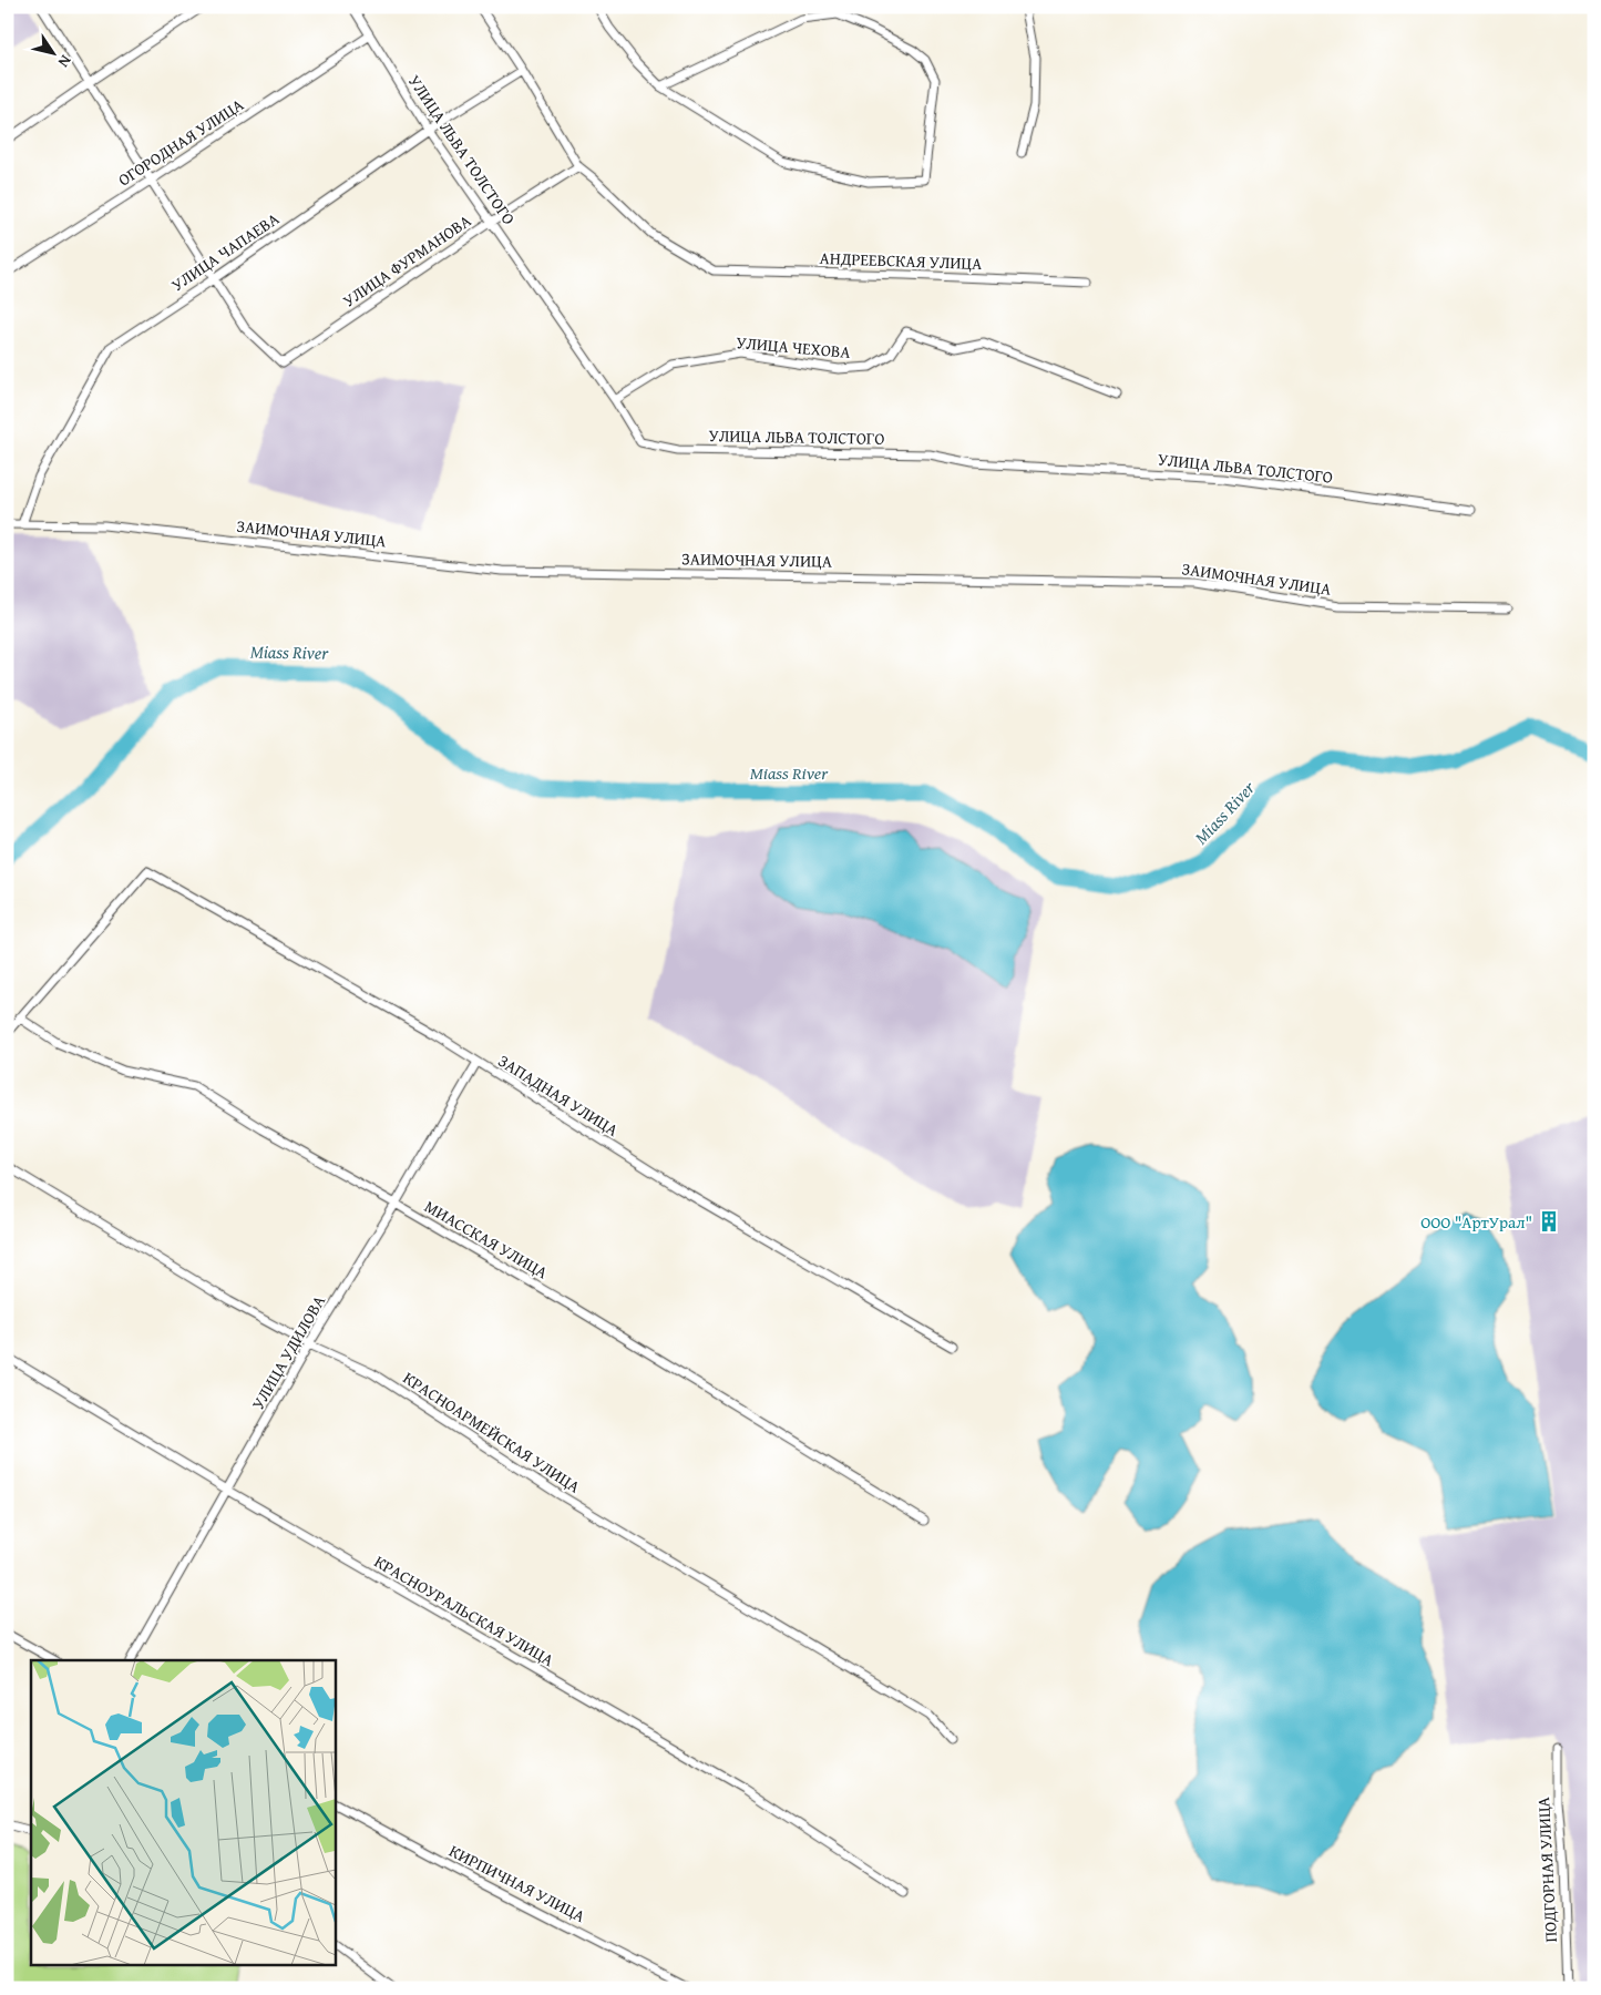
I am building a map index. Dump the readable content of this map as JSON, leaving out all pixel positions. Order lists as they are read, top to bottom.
{
  "streets": {
    "street": [
      "ОГОРОДНАЯ УЛИЦА",
      "УЛИЦА ЛЬВА ТОЛСТОГО",
      "УЛИЦА ЧАПАЕВА",
      "УЛИЦА ФУРМАНОВА",
      "АНДРЕЕВСКАЯ УЛИЦА",
      "УЛИЦА ЧЕХОВА",
      "ЗАИМОЧНАЯ УЛИЦА",
      "ЗАПАДНАЯ УЛИЦА",
      "МИАССКАЯ УЛИЦА",
      "УЛИЦА УДИЛОВА",
      "КРАСНОАРМЕЙСКАЯ УЛИЦА",
      "КРАСНОУРАЛЬСКАЯ УЛИЦА",
      "ПОДГОРНАЯ УЛИЦА",
      "КИРПИЧНАЯ УЛИЦА"
    ]
  },
  "crossings": [
    ["ОГОРОДНАЯ УЛИЦА", "УЛИЦА ЛЬВА ТОЛСТОГО"],
    ["УЛИЦА ЛЬВА ТОЛСТОГО", "УЛИЦА ЧАПАЕВА"],
    ["УЛИЦА ЛЬВА ТОЛСТОГО", "УЛИЦА ФУРМАНОВА"],
    ["УЛИЦА ЛЬВА ТОЛСТОГО", "УЛИЦА ЧЕХОВА"],
    ["УЛИЦА ЧАПАЕВА", "УЛИЦА ФУРМАНОВА"],
    ["УЛИЦА ЧАПАЕВА", "ЗАИМОЧНАЯ УЛИЦА"],
    ["УЛИЦА ФУРМАНОВА", "АНДРЕЕВСКАЯ УЛИЦА"],
    ["ЗАПАДНАЯ УЛИЦА", "МИАССКАЯ УЛИЦА"],
    ["ЗАПАДНАЯ УЛИЦА", "УЛИЦА УДИЛОВА"],
    ["МИАССКАЯ УЛИЦА", "УЛИЦА УДИЛОВА"],
    ["УЛИЦА УДИЛОВА", "КРАСНОАРМЕЙСКАЯ УЛИЦА"],
    ["УЛИЦА УДИЛОВА", "КРАСНОУРАЛЬСКАЯ УЛИЦА"]
  ],
  "water": ["Miass River"],
  "places": {
    "building": ["ООО \"АртУрал\""]
  },
  "north": "bottom right"
}
